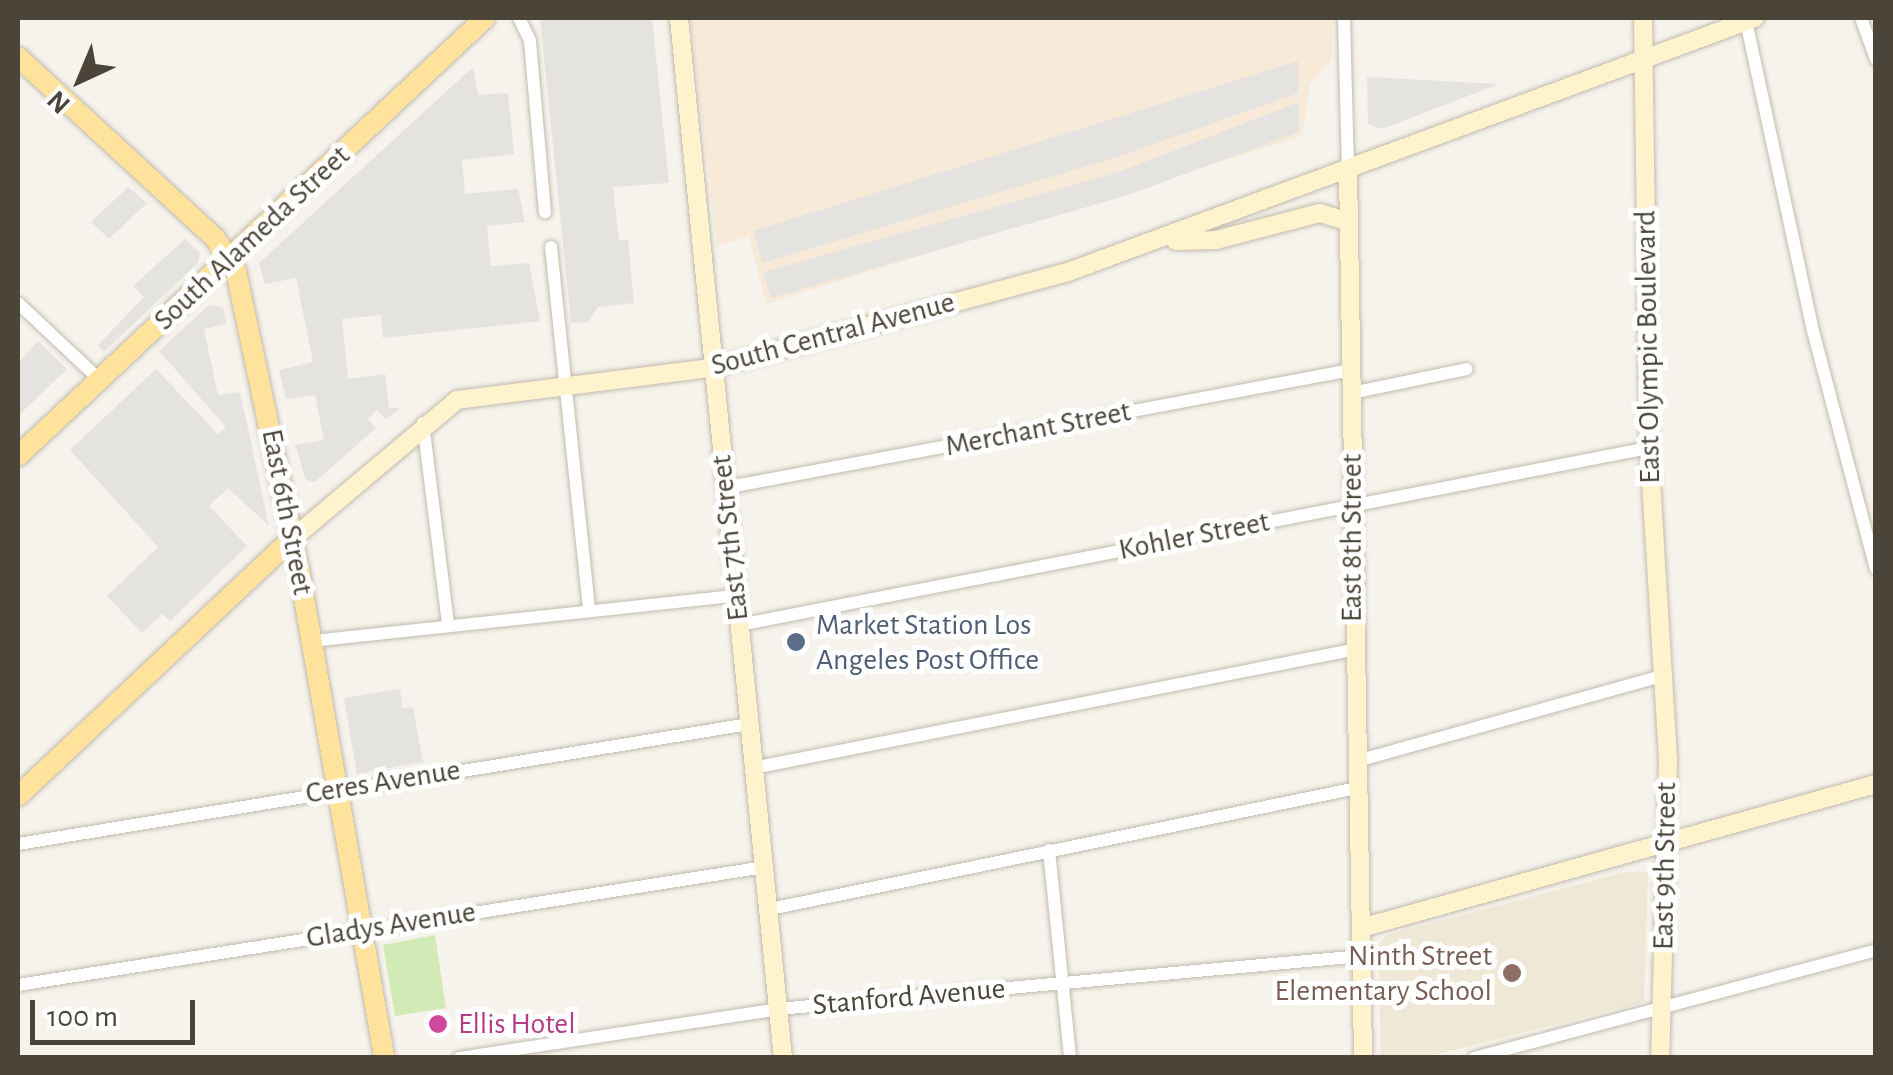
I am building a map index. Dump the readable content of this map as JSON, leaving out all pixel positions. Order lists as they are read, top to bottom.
{
  "streets": {
    "main road": [
      "South Alameda Street",
      "South Central Avenue",
      "East Olympic Boulevard",
      "East 6th Street",
      "East 7th Street",
      "East 8th Street",
      "East 9th Street"
    ],
    "street": [
      "Merchant Street",
      "Kohler Street",
      "Ceres Avenue",
      "Gladys Avenue",
      "Stanford Avenue"
    ]
  },
  "crossings": [
    ["South Alameda Street", "East 6th Street"],
    ["South Central Avenue", "East Olympic Boulevard"],
    ["South Central Avenue", "East 6th Street"],
    ["South Central Avenue", "East 7th Street"],
    ["South Central Avenue", "East 8th Street"],
    ["East Olympic Boulevard", "Kohler Street"],
    ["East Olympic Boulevard", "East 9th Street"],
    ["Merchant Street", "East 7th Street"],
    ["Merchant Street", "East 8th Street"],
    ["East 6th Street", "Ceres Avenue"],
    ["East 6th Street", "Gladys Avenue"],
    ["Kohler Street", "East 7th Street"],
    ["Kohler Street", "East 8th Street"],
    ["East 7th Street", "Ceres Avenue"],
    ["East 7th Street", "Gladys Avenue"],
    ["East 7th Street", "Stanford Avenue"],
    ["East 8th Street", "Stanford Avenue"]
  ],
  "places": ["Market Station Los Angeles Post Office", "Ninth Street Elementary School", "Ellis Hotel"],
  "scale_bar": "100 m",
  "north": "bottom left"
}
